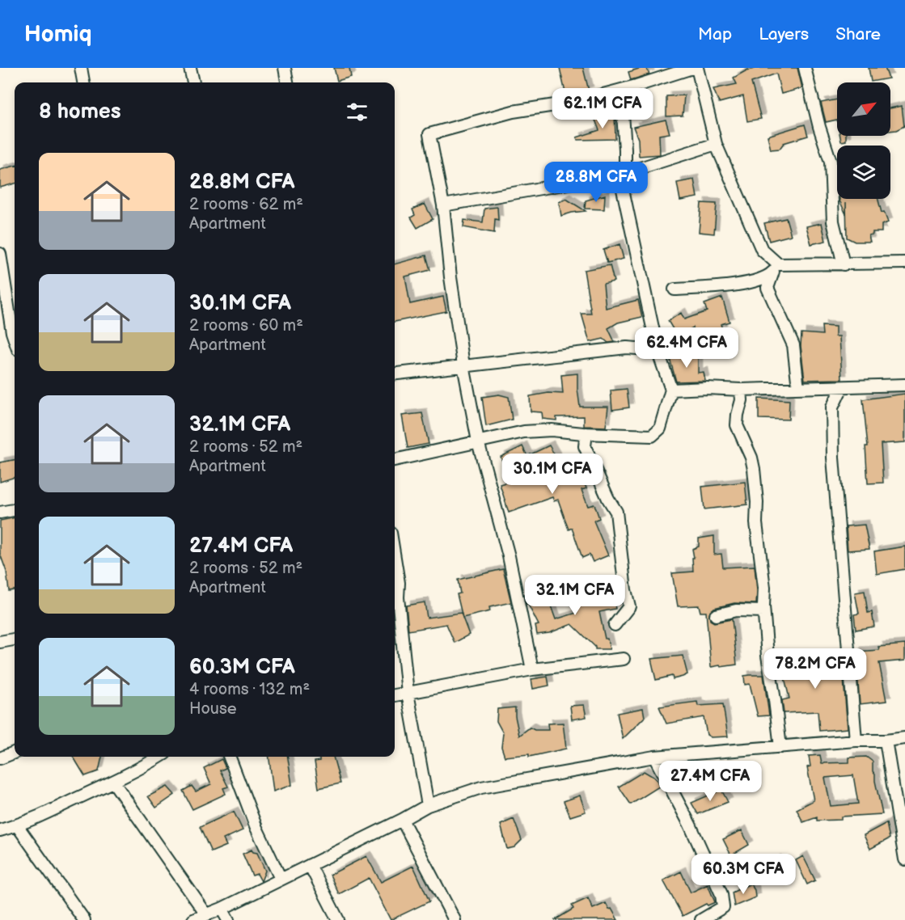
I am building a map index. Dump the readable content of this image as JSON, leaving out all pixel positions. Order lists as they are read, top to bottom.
{
  "north": "top right",
  "page": {
    "header": "Homiq",
    "nav": ["Map", "Layers", "Share"],
    "heading": "8 homes",
    "price": [
      "62.1M CFA",
      "28.8M CFA",
      "62.4M CFA",
      "30.1M CFA",
      "32.1M CFA",
      "78.2M CFA",
      "27.4M CFA",
      "60.3M CFA"
    ],
    "list": [
      {
        "name": "28.8M CFA",
        "note": "2 rooms · 62 m² · Apartment"
      },
      {
        "name": "30.1M CFA",
        "note": "2 rooms · 60 m² · Apartment"
      },
      {
        "name": "32.1M CFA",
        "note": "2 rooms · 52 m² · Apartment"
      },
      {
        "name": "27.4M CFA",
        "note": "2 rooms · 52 m² · Apartment"
      },
      {
        "name": "60.3M CFA",
        "note": "4 rooms · 132 m² · House"
      }
    ]
  }
}
